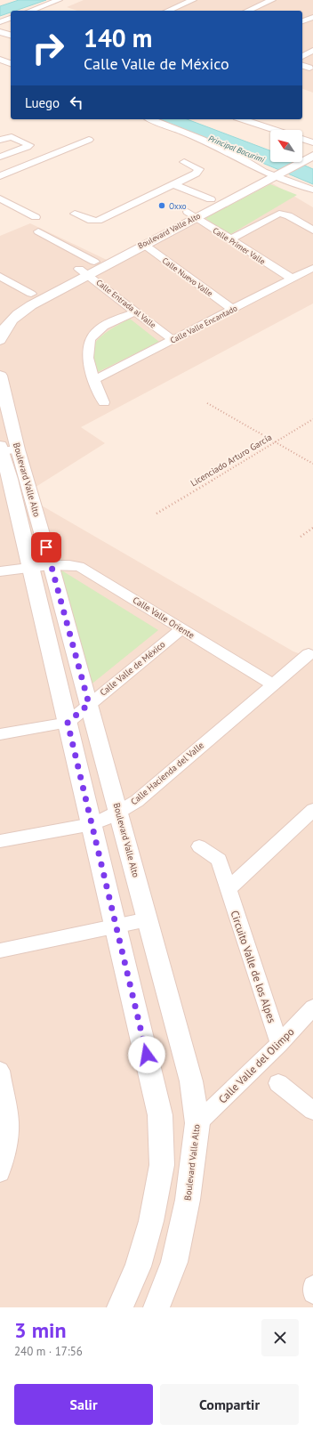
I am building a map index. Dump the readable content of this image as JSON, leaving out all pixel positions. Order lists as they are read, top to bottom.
{
  "streets": {
    "street": [
      "Boulevard Valle Alto",
      "Calle Primer Valle",
      "Calle Nuevo Valle",
      "Calle Entrada al Valle",
      "Calle Valle Encantado",
      "Calle Valle Oriente",
      "Calle Valle de México",
      "Calle Hacienda del Valle",
      "Circuito Valle de los Alpes",
      "Calle Valle del Olimpo"
    ],
    "path": ["Licenciado Arturo García"]
  },
  "crossings": [
    ["Boulevard Valle Alto", "Calle Primer Valle"],
    ["Boulevard Valle Alto", "Calle Nuevo Valle"],
    ["Boulevard Valle Alto", "Calle Entrada al Valle"],
    ["Boulevard Valle Alto", "Calle Valle Oriente"],
    ["Boulevard Valle Alto", "Calle Valle de México"],
    ["Boulevard Valle Alto", "Calle Hacienda del Valle"],
    ["Boulevard Valle Alto", "Calle Valle del Olimpo"],
    ["Calle Primer Valle", "Calle Valle Encantado"],
    ["Calle Nuevo Valle", "Calle Valle Encantado"],
    ["Calle Entrada al Valle", "Calle Valle Encantado"],
    ["Calle Valle Oriente", "Calle Valle de México"],
    ["Calle Valle Oriente", "Calle Hacienda del Valle"],
    ["Circuito Valle de los Alpes", "Calle Valle del Olimpo"]
  ],
  "water": ["Principal Bacurimi"],
  "places": ["Oxxo"],
  "north": "top left",
  "page": {
    "turn": ["140 m", "Calle Valle de México"],
    "then": "Luego",
    "heading": ["3 min", "240 m · 17:56"],
    "buttons": ["Salir", "Compartir"]
  }
}
